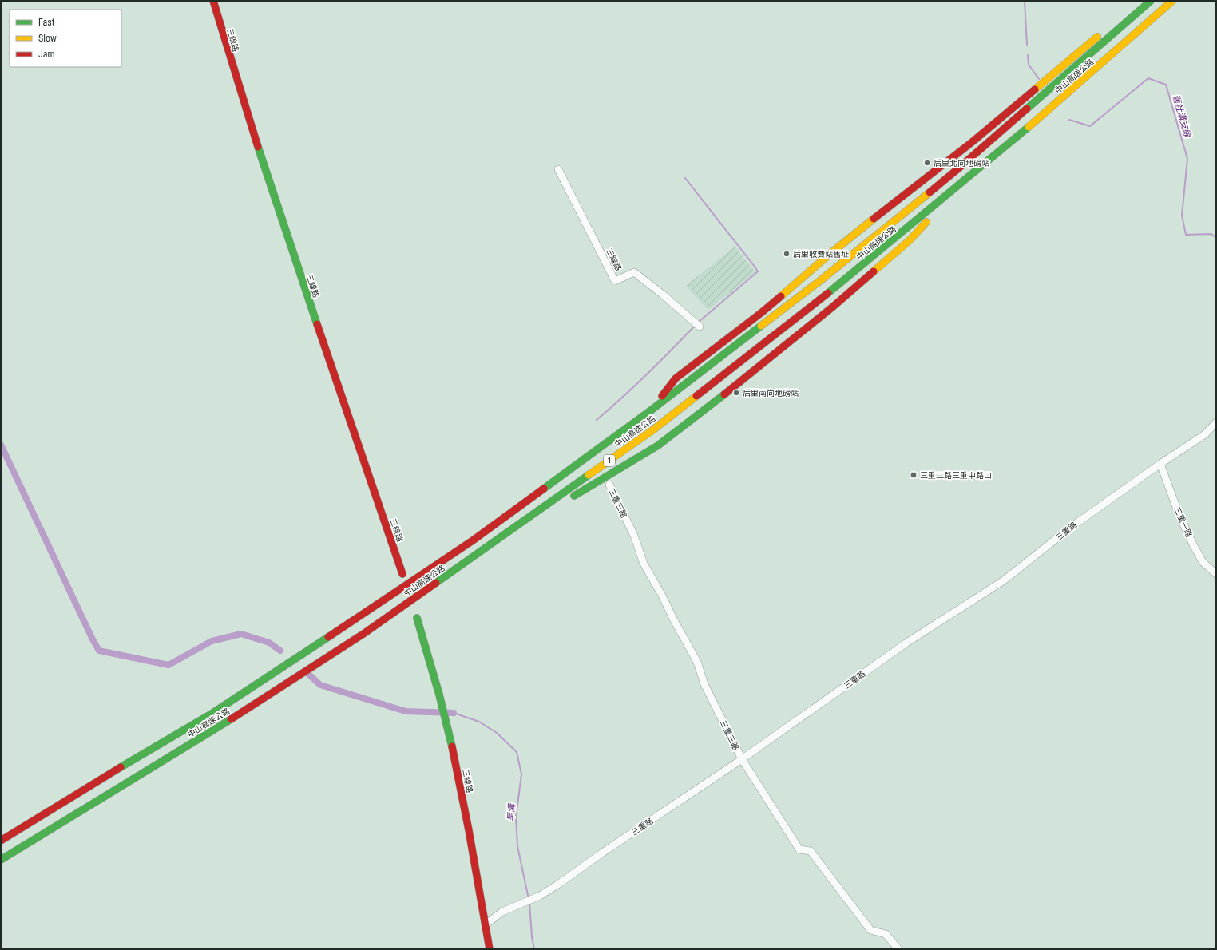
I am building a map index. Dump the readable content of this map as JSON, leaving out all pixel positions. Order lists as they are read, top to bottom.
{
  "streets": {
    "main road": ["三線路", "中山高速公路", "1"],
    "street": ["三重三路", "三重一路", "三重路"]
  },
  "crossings": [
    ["三線路", "三重路"],
    ["三重三路", "三重路"],
    ["三重一路", "三重路"]
  ],
  "water": ["舊社溝支線", "旱溝"],
  "places": {
    "other": ["后里北向地磅站", "后里收費站舊址", "后里南向地磅站"],
    "transit": ["三重二路三重中路口"]
  },
  "legend": ["Fast", "Slow", "Jam"]
}
